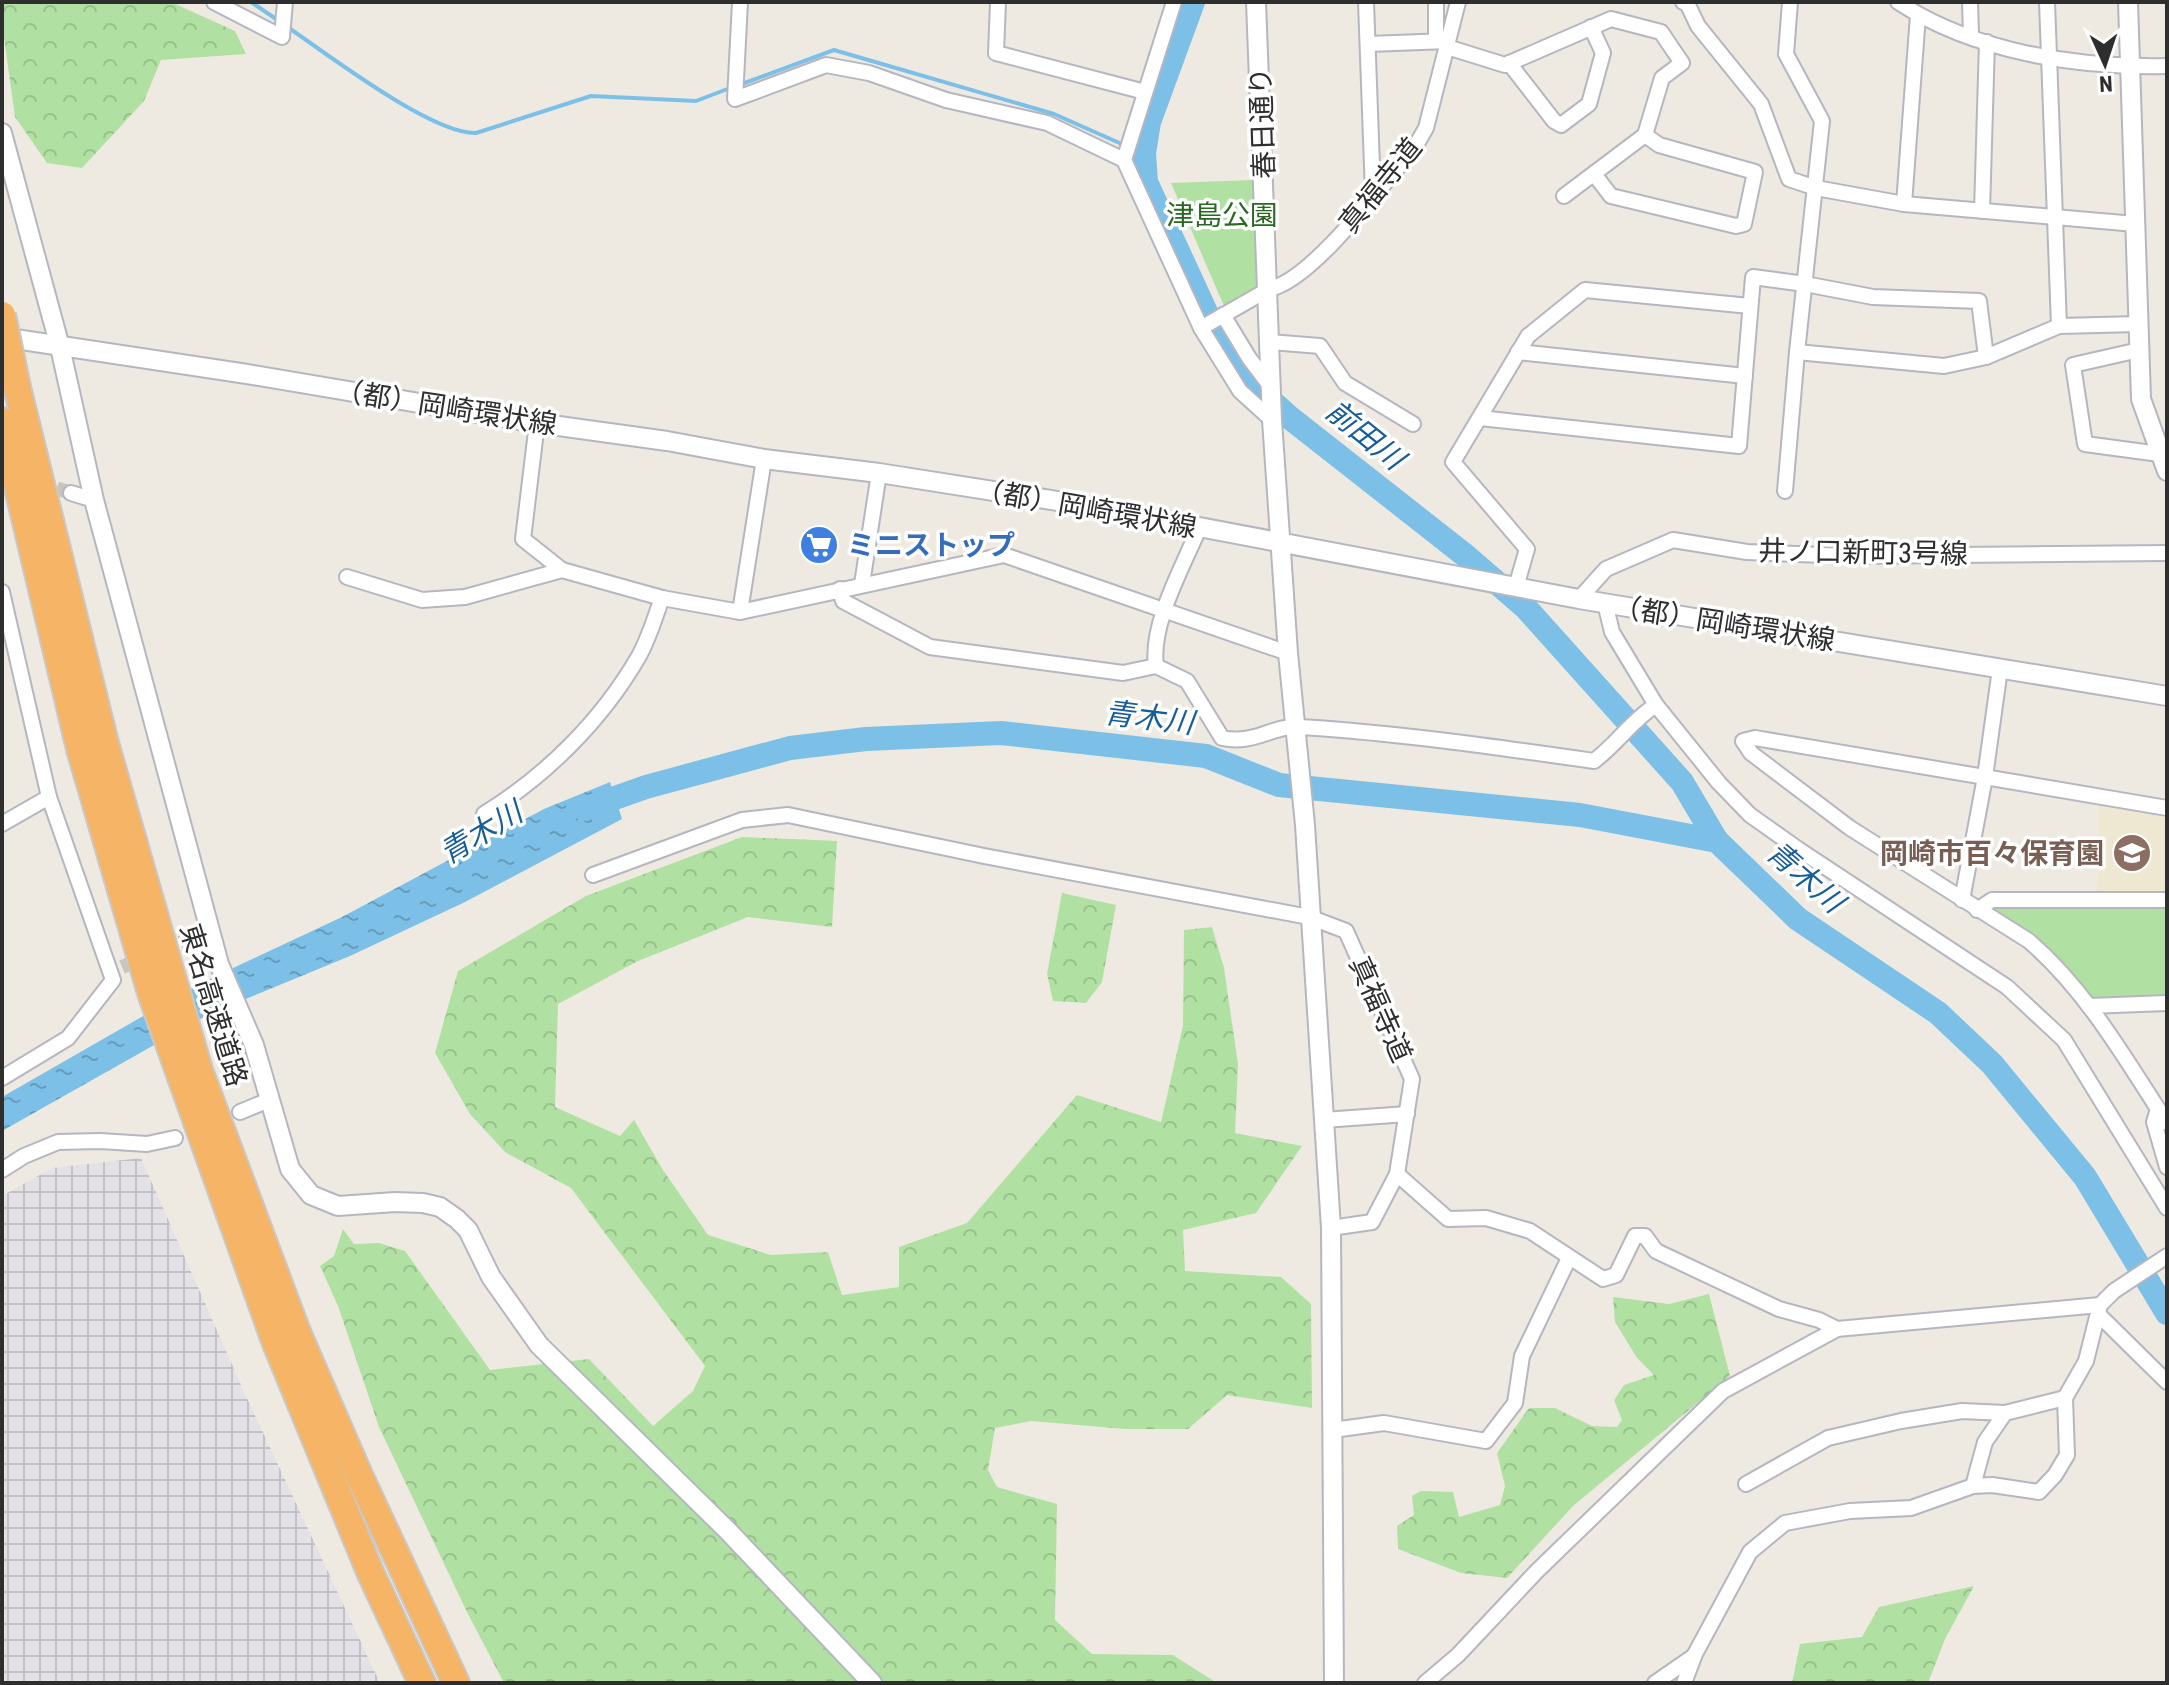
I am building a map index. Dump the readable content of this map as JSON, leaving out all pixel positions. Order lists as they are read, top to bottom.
{
  "streets": {
    "highway": ["東名高速道路"],
    "street": [
      "春日通り",
      "真福寺道",
      "（都）岡崎環状線",
      "井ノ口新町3号線"
    ]
  },
  "crossings": [
    ["春日通り", "真福寺道"],
    ["（都）岡崎環状線", "井ノ口新町3号線"]
  ],
  "water": ["前田川", "青木川"],
  "parks": ["津島公園"],
  "places": {
    "supermarket": ["ミニストップ"],
    "school or university": ["岡崎市百々保育園"]
  },
  "north": "bottom"
}
